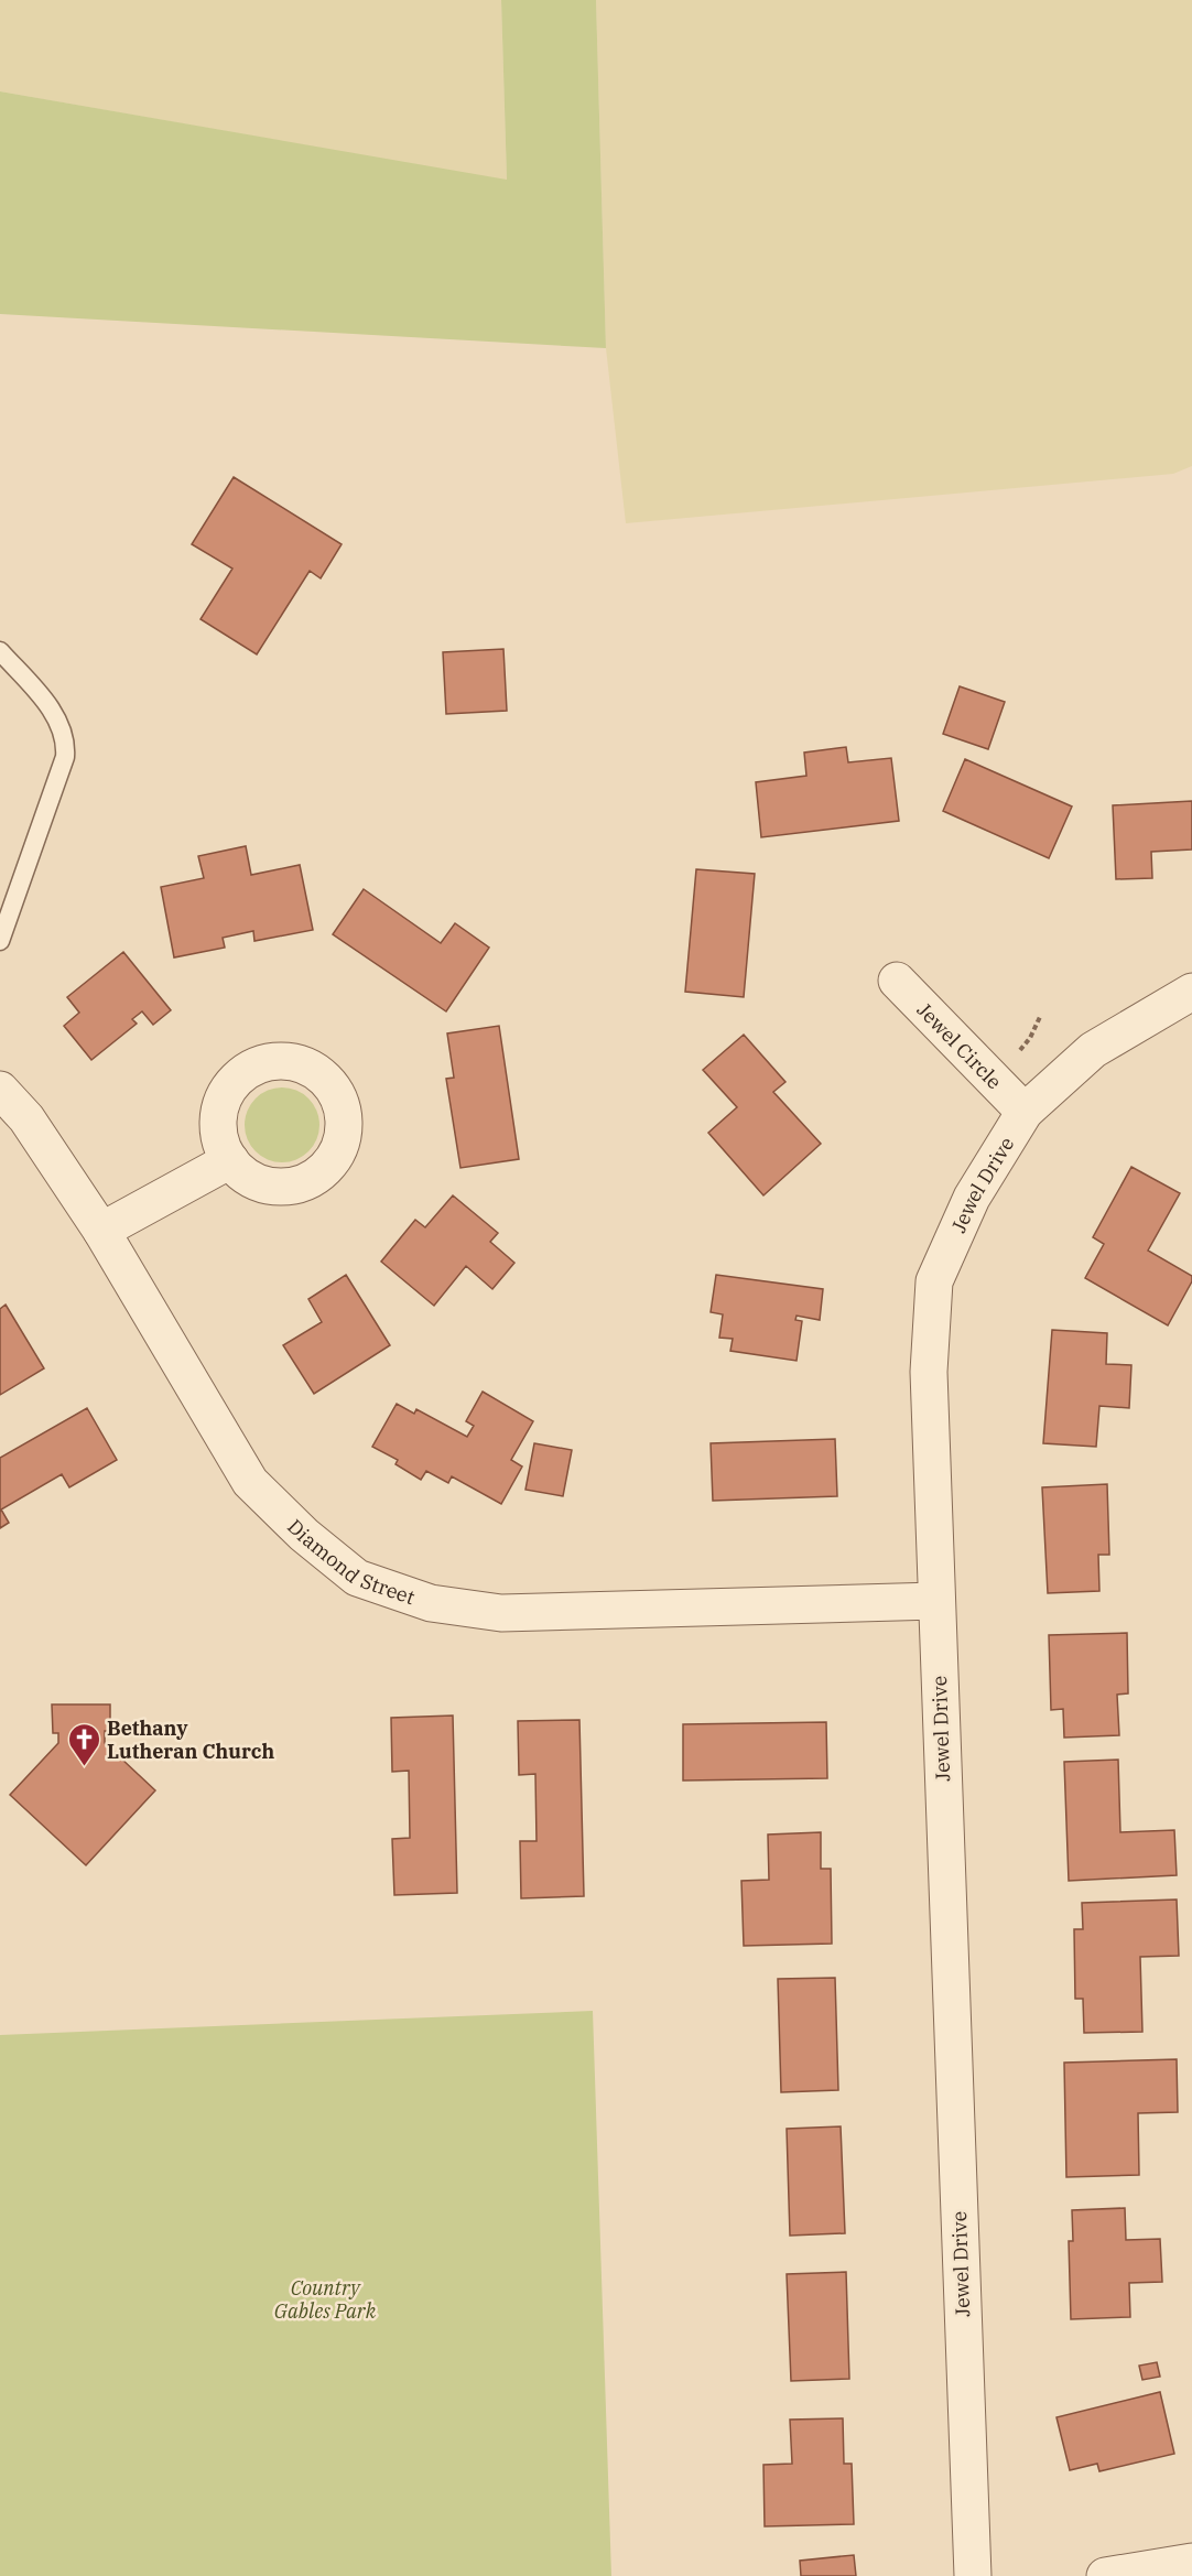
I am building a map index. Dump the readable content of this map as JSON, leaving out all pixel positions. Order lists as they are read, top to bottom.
{
  "streets": {
    "street": ["Jewel Circle", "Jewel Drive", "Diamond Street"]
  },
  "crossings": [
    ["Jewel Circle", "Jewel Drive"],
    ["Jewel Drive", "Diamond Street"]
  ],
  "parks": ["Country Gables Park"],
  "places": {
    "church": ["Bethany Lutheran Church"]
  }
}
